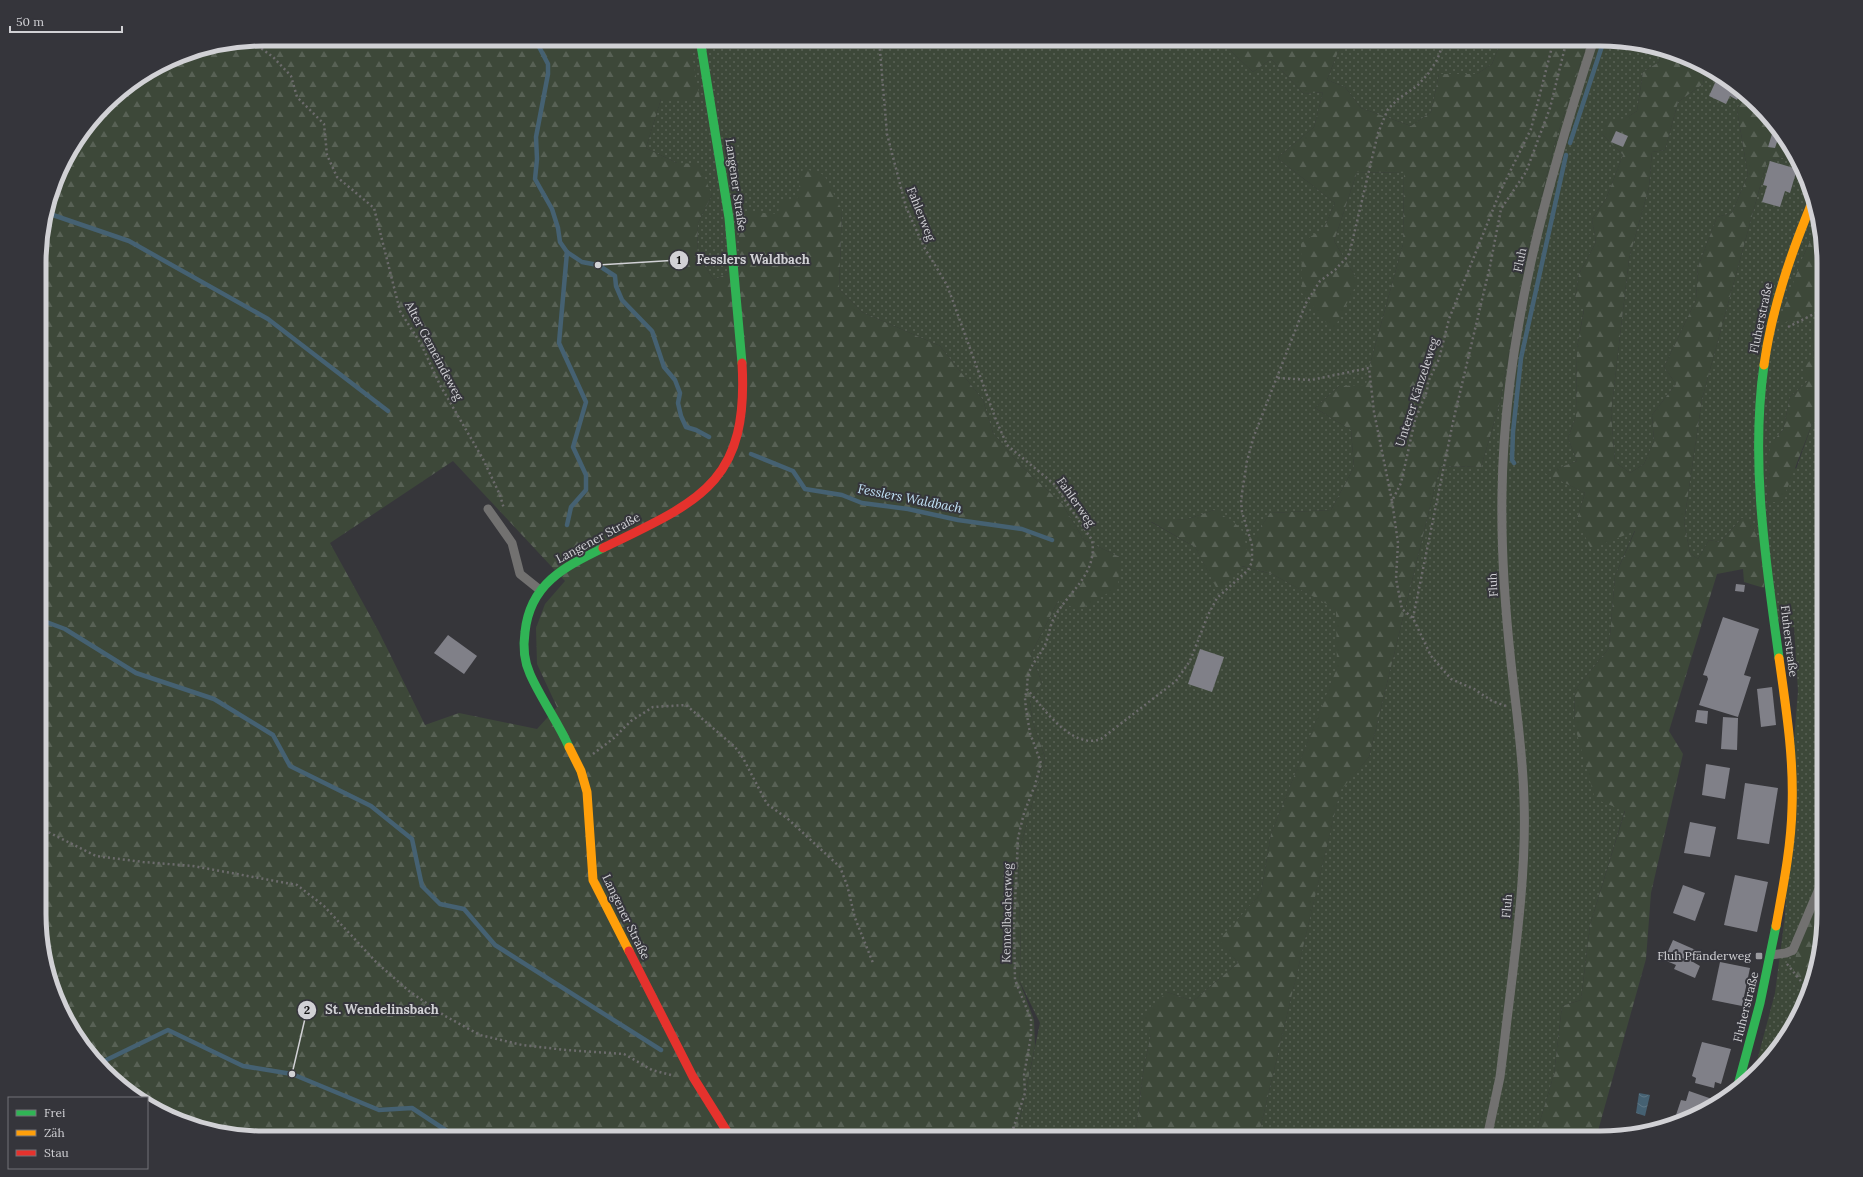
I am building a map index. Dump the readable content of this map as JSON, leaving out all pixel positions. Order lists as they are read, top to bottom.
{
  "streets": {
    "main road": ["Langener Straße", "Fluherstraße"],
    "lane": ["Fluh"],
    "path": [
      "Fahlerweg",
      "Alter Gemeindeweg",
      "Unterer Känzeleweg",
      "Kennelbacherweg"
    ]
  },
  "crossings": [
    ["Fahlerweg", "Kennelbacherweg"]
  ],
  "water": ["Fesslers Waldbach"],
  "places": {
    "other": ["Fesslers Waldbach", "St. Wendelinsbach"],
    "transit": ["Fluh Pfänderweg"]
  },
  "legend": ["Frei", "Zäh", "Stau"],
  "scale_bar": "50 m"
}
